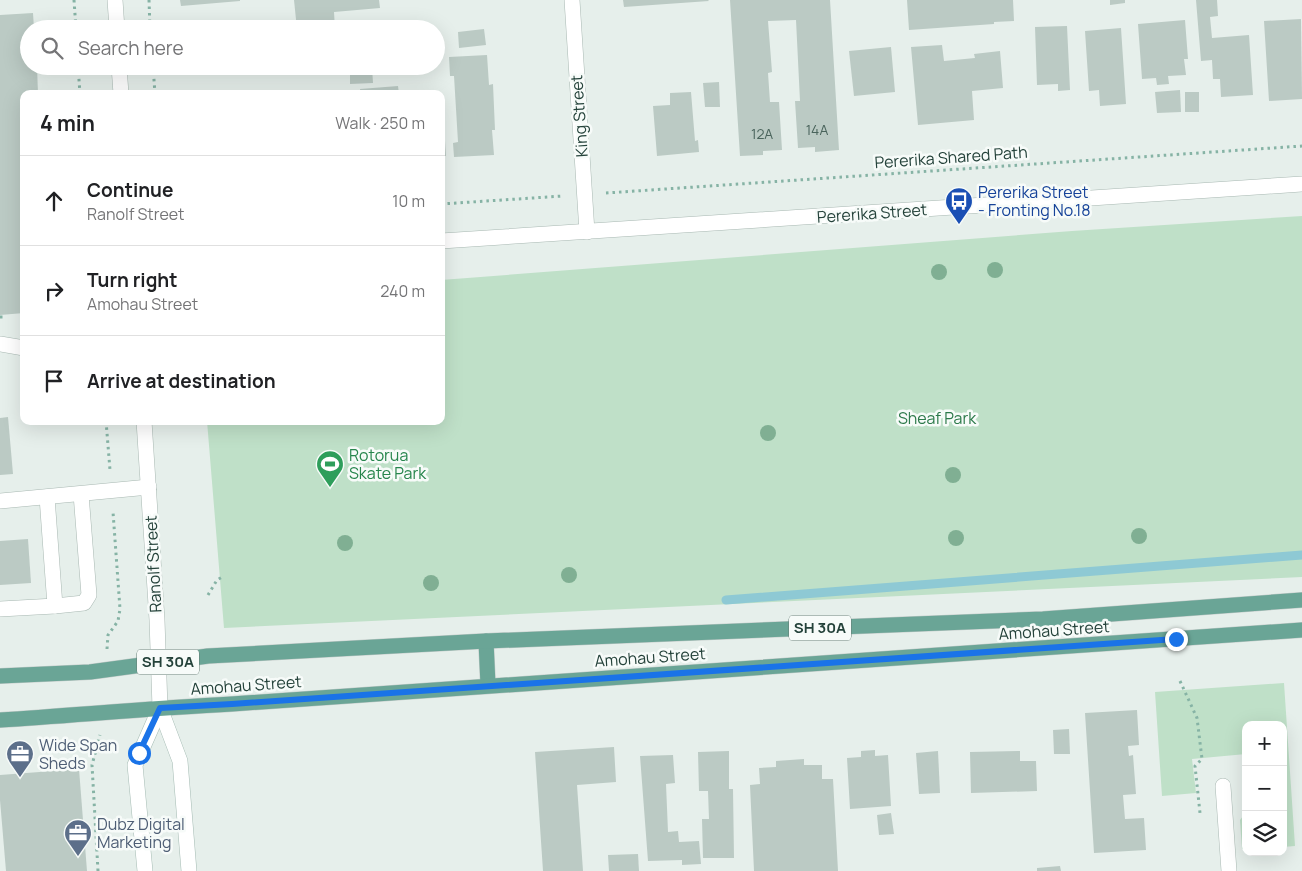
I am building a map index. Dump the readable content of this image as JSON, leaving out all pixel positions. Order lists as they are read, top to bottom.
{
  "streets": {
    "main road": ["SH 30A", "Amohau Street"],
    "street": ["King Street", "Pererika Street", "Ranolf Street"],
    "path": ["Pererika Shared Path"]
  },
  "crossings": [
    ["King Street", "Pererika Street"],
    ["Ranolf Street", "Amohau Street"]
  ],
  "parks": ["Sheaf Park"],
  "places": {
    "bus stop": ["Pererika Street - Fronting No.18"],
    "sports": ["Rotorua Skate Park"],
    "office": ["Wide Span Sheds", "Dubz Digital Marketing"]
  },
  "house_numbers": ["14A", "12A"],
  "page": {
    "search": "Search here",
    "heading": ["4 min", "Walk · 250 m"],
    "list": [
      ["Continue", "Ranolf Street", "10 m"],
      ["Turn right", "Amohau Street", "240 m"],
      "Arrive at destination"
    ],
    "map_buttons": ["+", "−"]
  }
}
